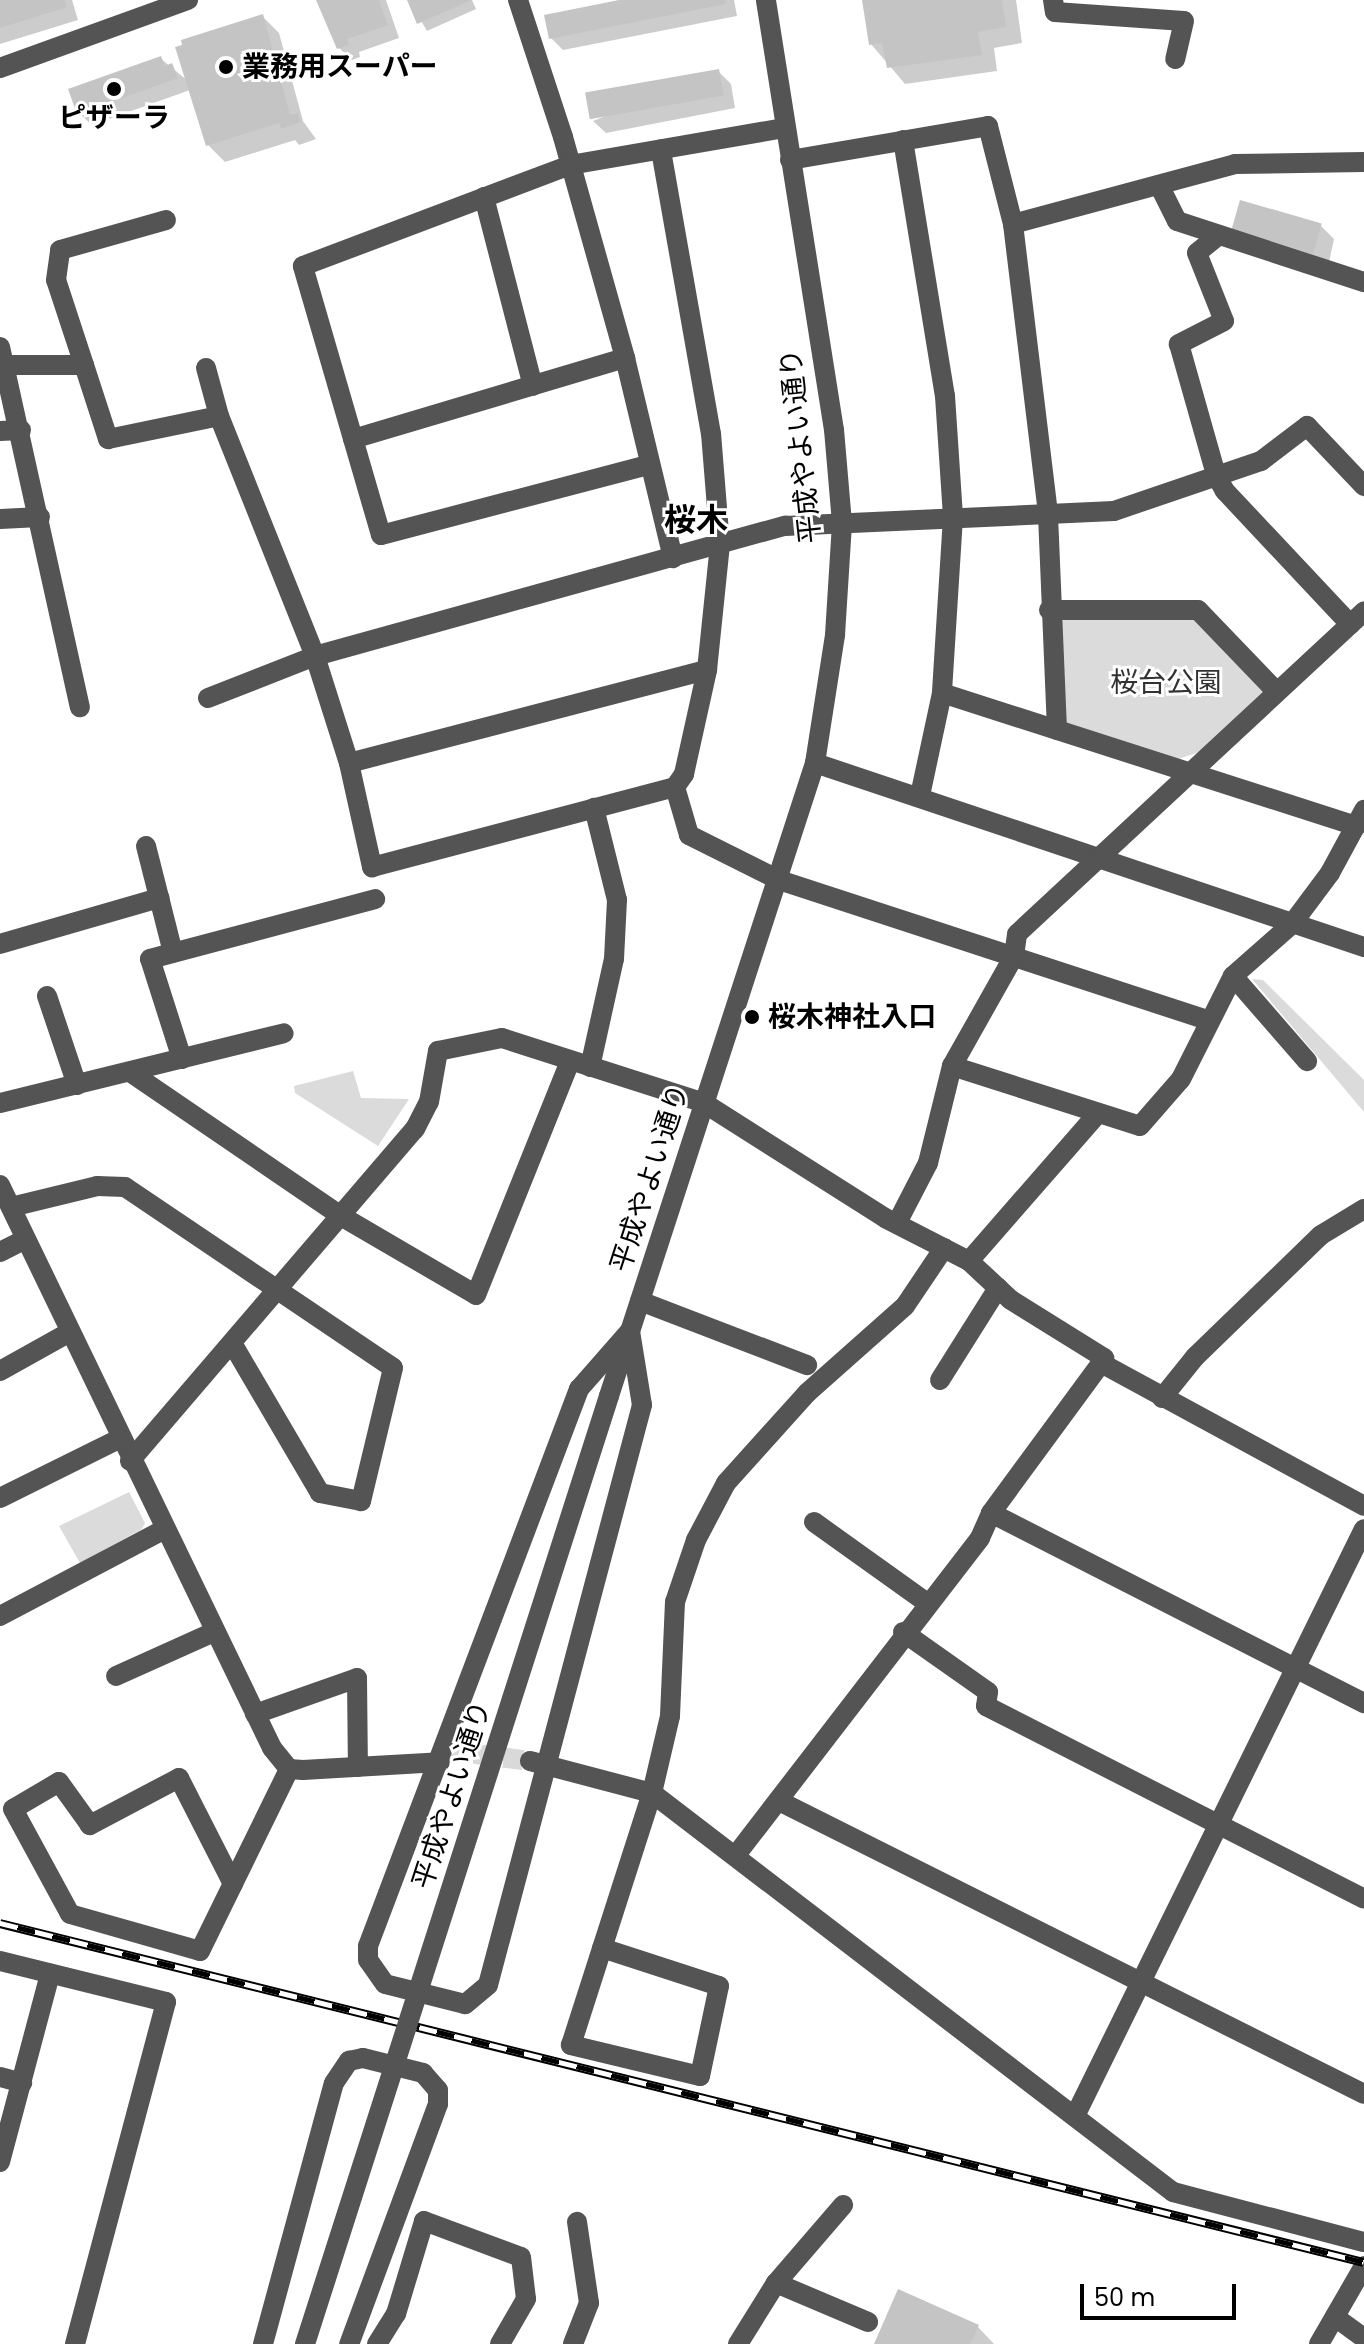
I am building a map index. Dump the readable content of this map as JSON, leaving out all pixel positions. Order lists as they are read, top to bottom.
{
  "streets": {
    "street": ["平成やよい通り"]
  },
  "districts": ["桜木"],
  "parks": ["桜台公園"],
  "places": ["業務用スーパー", "ピザーラ", "桜木神社入口"],
  "scale_bar": "50 m"
}
